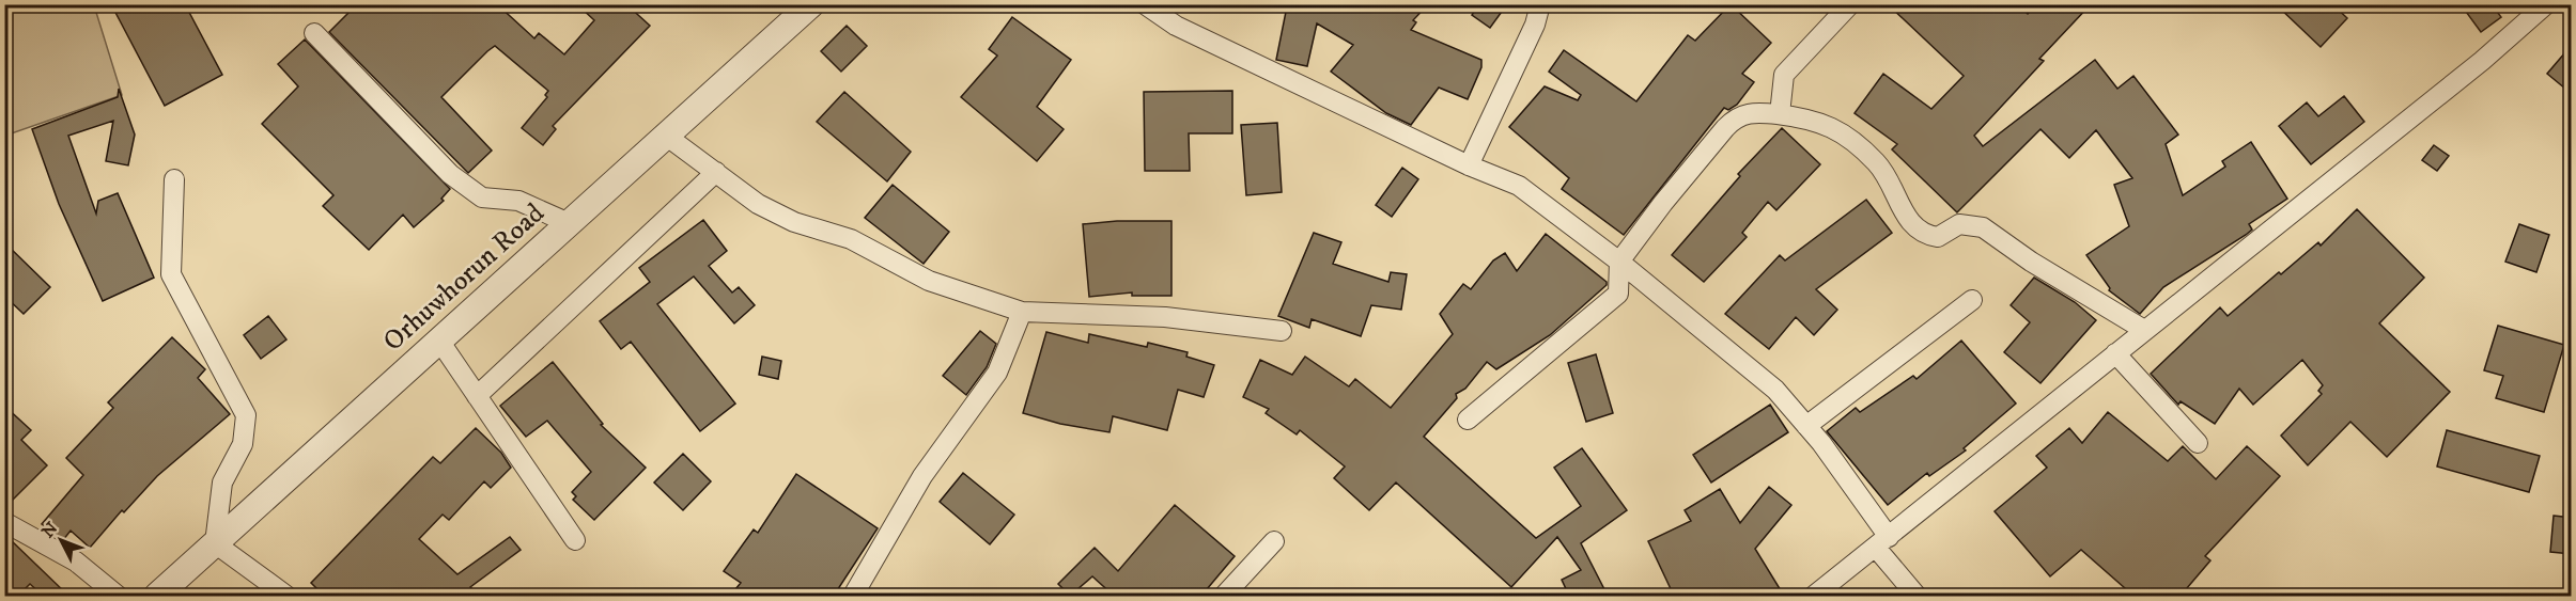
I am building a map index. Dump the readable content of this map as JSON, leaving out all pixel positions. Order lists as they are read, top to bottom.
{
  "streets": {
    "street": ["Orhuwhorun Road"]
  },
  "north": "top left"
}
